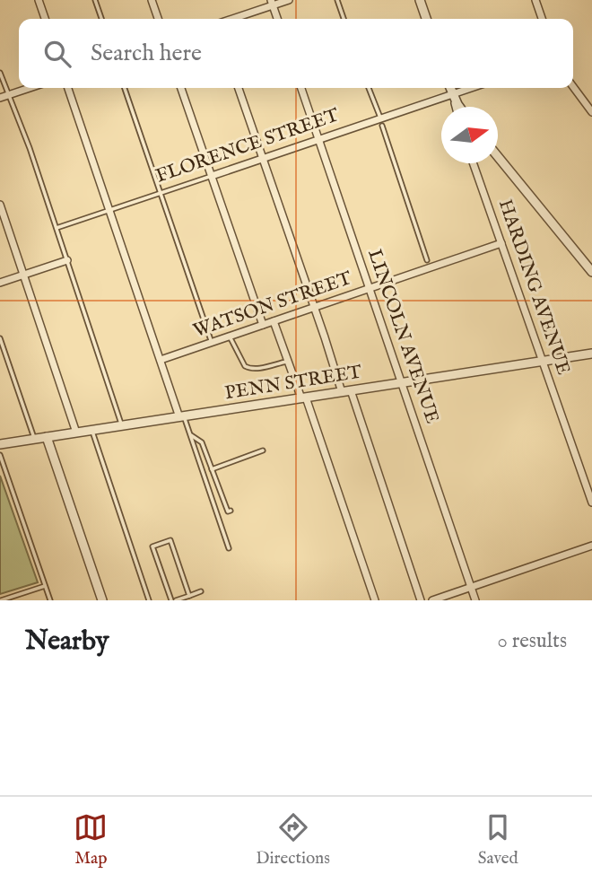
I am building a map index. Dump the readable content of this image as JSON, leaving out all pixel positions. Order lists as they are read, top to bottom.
{
  "streets": {
    "street": [
      "FLORENCE STREET",
      "HARDING AVENUE",
      "WATSON STREET",
      "LINCOLN AVENUE",
      "PENN STREET"
    ]
  },
  "crossings": [
    ["FLORENCE STREET", "LINCOLN AVENUE"],
    ["HARDING AVENUE", "WATSON STREET"],
    ["HARDING AVENUE", "PENN STREET"],
    ["WATSON STREET", "LINCOLN AVENUE"],
    ["LINCOLN AVENUE", "PENN STREET"]
  ],
  "north": "right",
  "page": {
    "search": "Search here",
    "heading": ["Nearby", "0 results"],
    "nav": ["Map", "Directions", "Saved"]
  }
}
